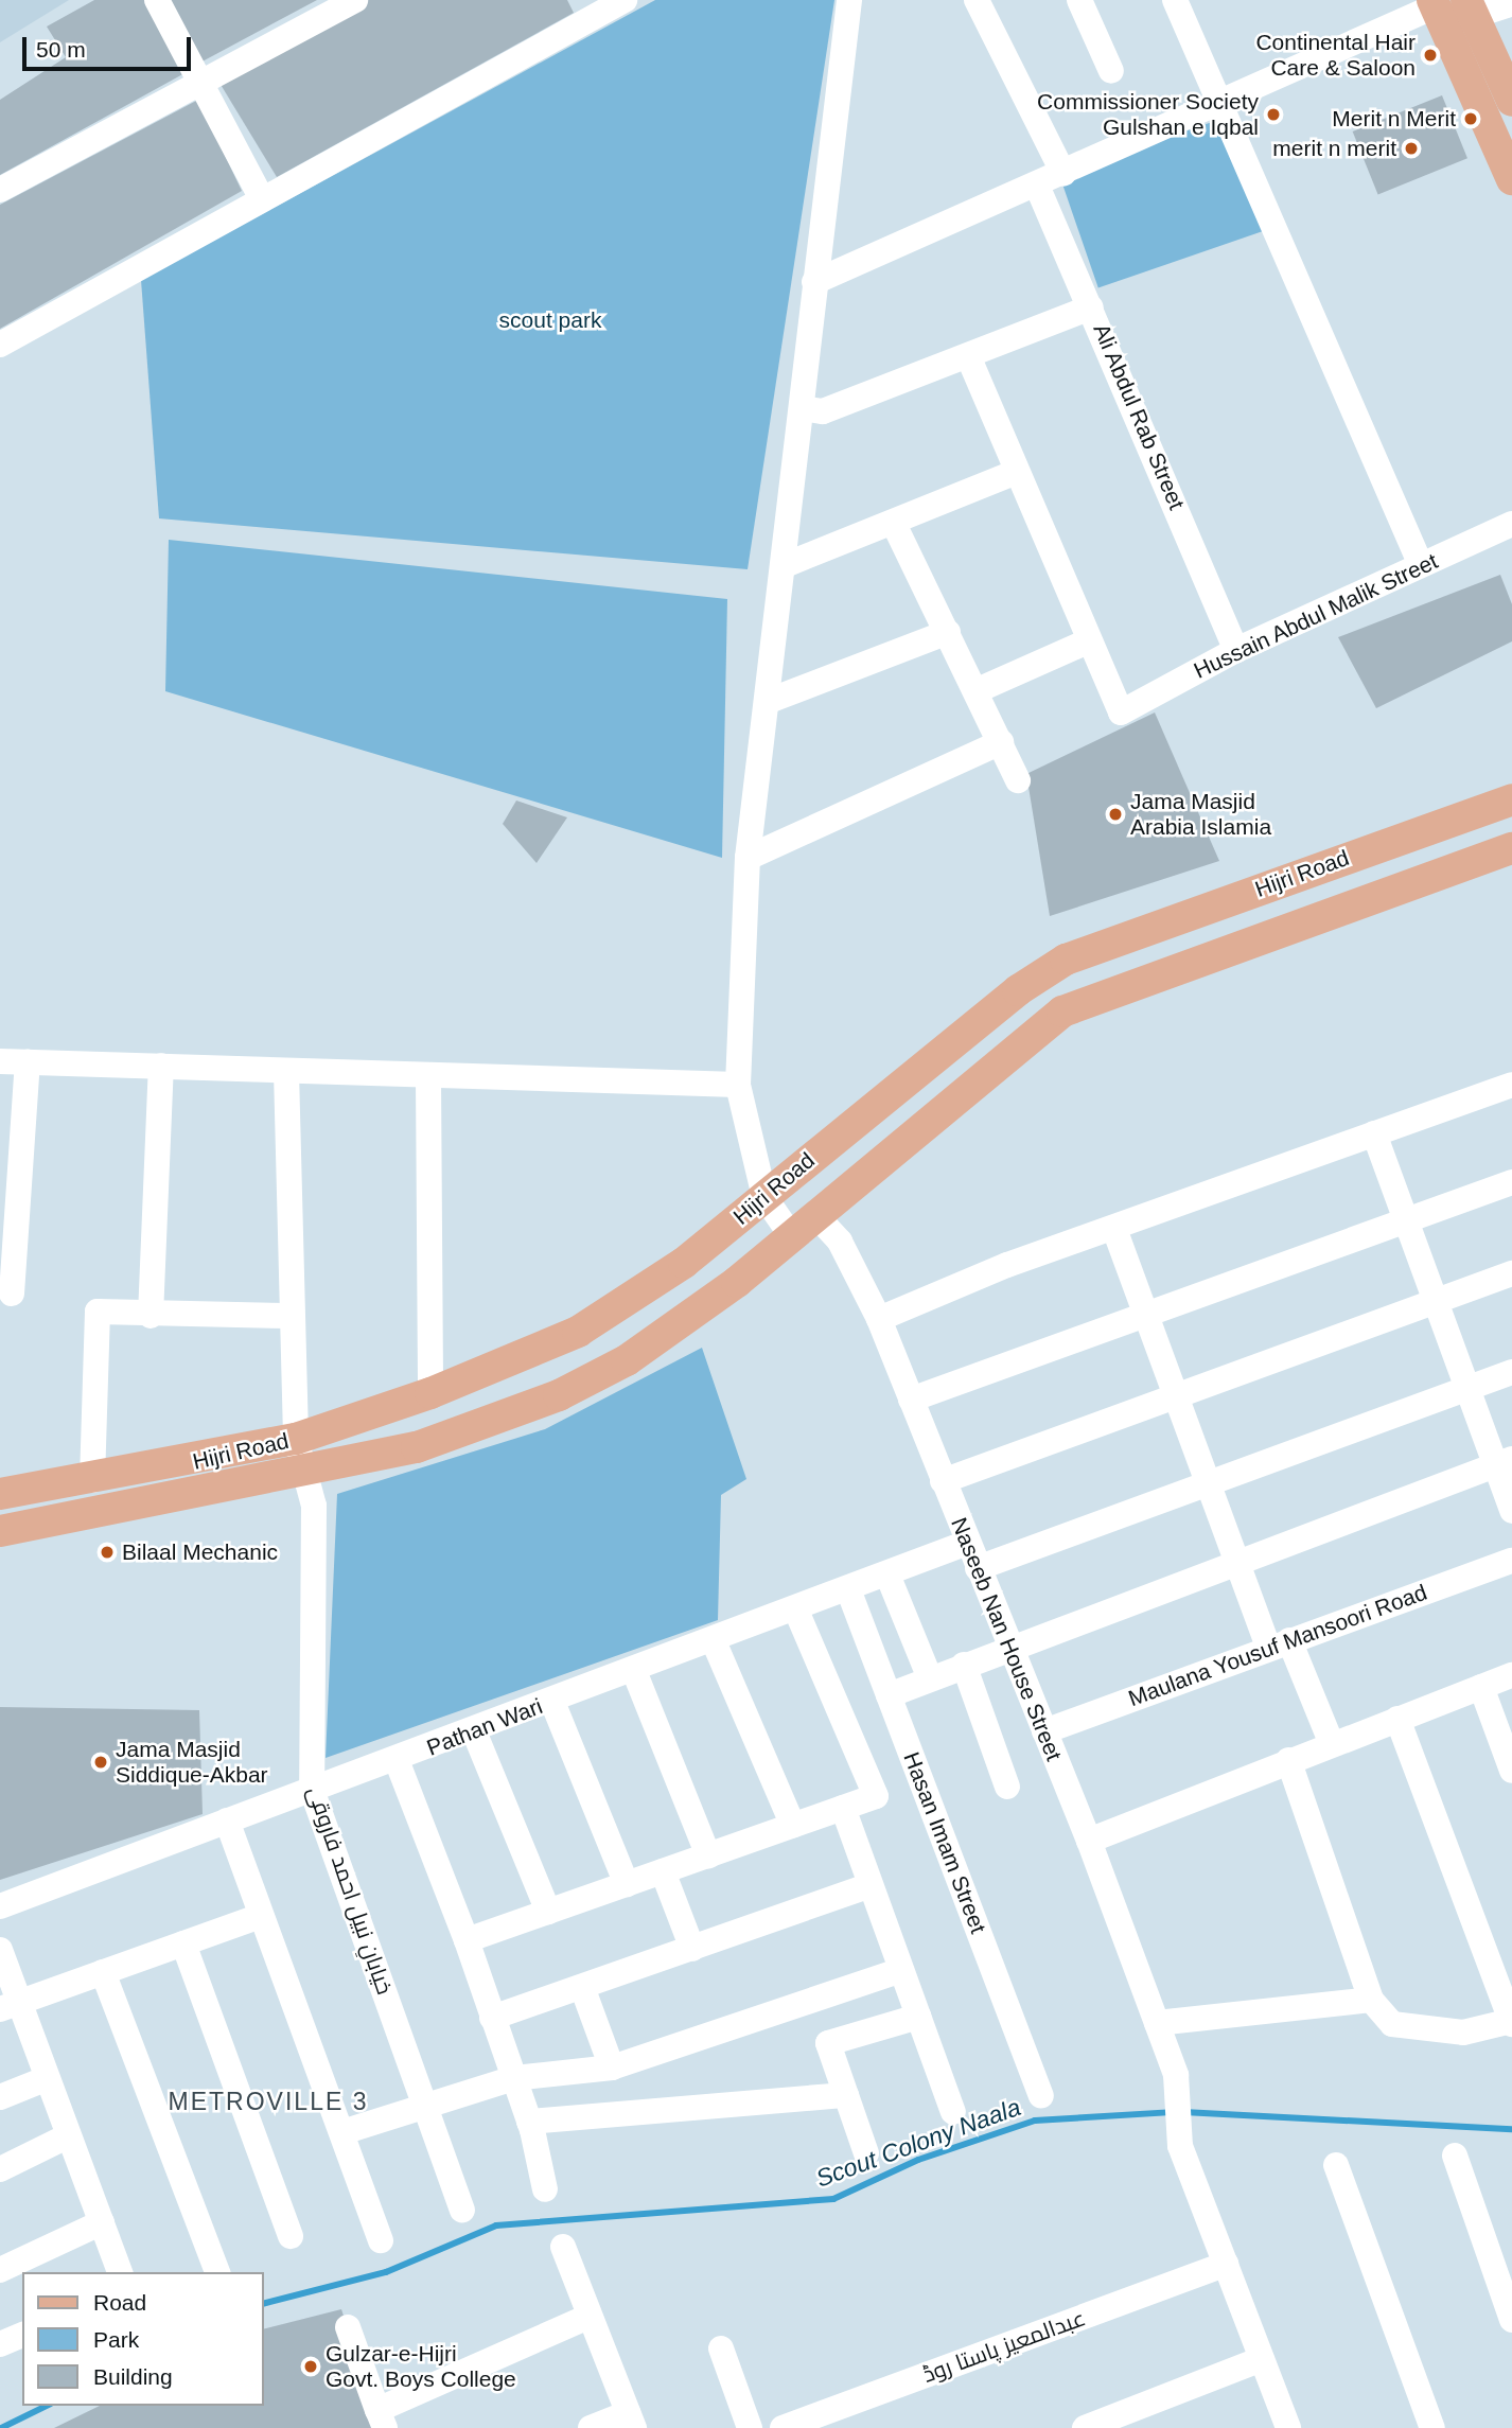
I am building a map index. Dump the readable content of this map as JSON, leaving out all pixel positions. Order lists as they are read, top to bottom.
{
  "streets": {
    "main road": ["Hijri Road"],
    "street": [
      "Ali Abdul Rab Street",
      "Hussain Abdul Malik Street",
      "Naseeb Nan House Street",
      "Maulana Yousuf Mansoori Road",
      "Pathan Wari",
      "Hasan Imam Street",
      "خیابانِ نبیل احمد فاروقی",
      "عبدالمعیز پاستا روڈ"
    ]
  },
  "crossings": [
    ["Ali Abdul Rab Street", "Hussain Abdul Malik Street"],
    ["Hijri Road", "Naseeb Nan House Street"],
    ["Hijri Road", "خیابانِ نبیل احمد فاروقی"],
    ["Naseeb Nan House Street", "Maulana Yousuf Mansoori Road"],
    ["Naseeb Nan House Street", "Pathan Wari"],
    ["Naseeb Nan House Street", "عبدالمعیز پاستا روڈ"],
    ["Pathan Wari", "Hasan Imam Street"],
    ["Pathan Wari", "خیابانِ نبیل احمد فاروقی"]
  ],
  "districts": ["METROVILLE 3"],
  "water": ["Scout Colony Naala"],
  "parks": ["scout park"],
  "places": [
    "Continental Hair Care & Saloon",
    "Commissioner Society Gulshan e Iqbal",
    "Merit n Merit",
    "merit n merit",
    "Jama Masjid Arabia Islamia",
    "Bilaal Mechanic",
    "Jama Masjid Siddique-Akbar",
    "Gulzar-e-Hijri Govt. Boys College"
  ],
  "legend": ["Road", "Park", "Building"],
  "scale_bar": "50 m"
}
